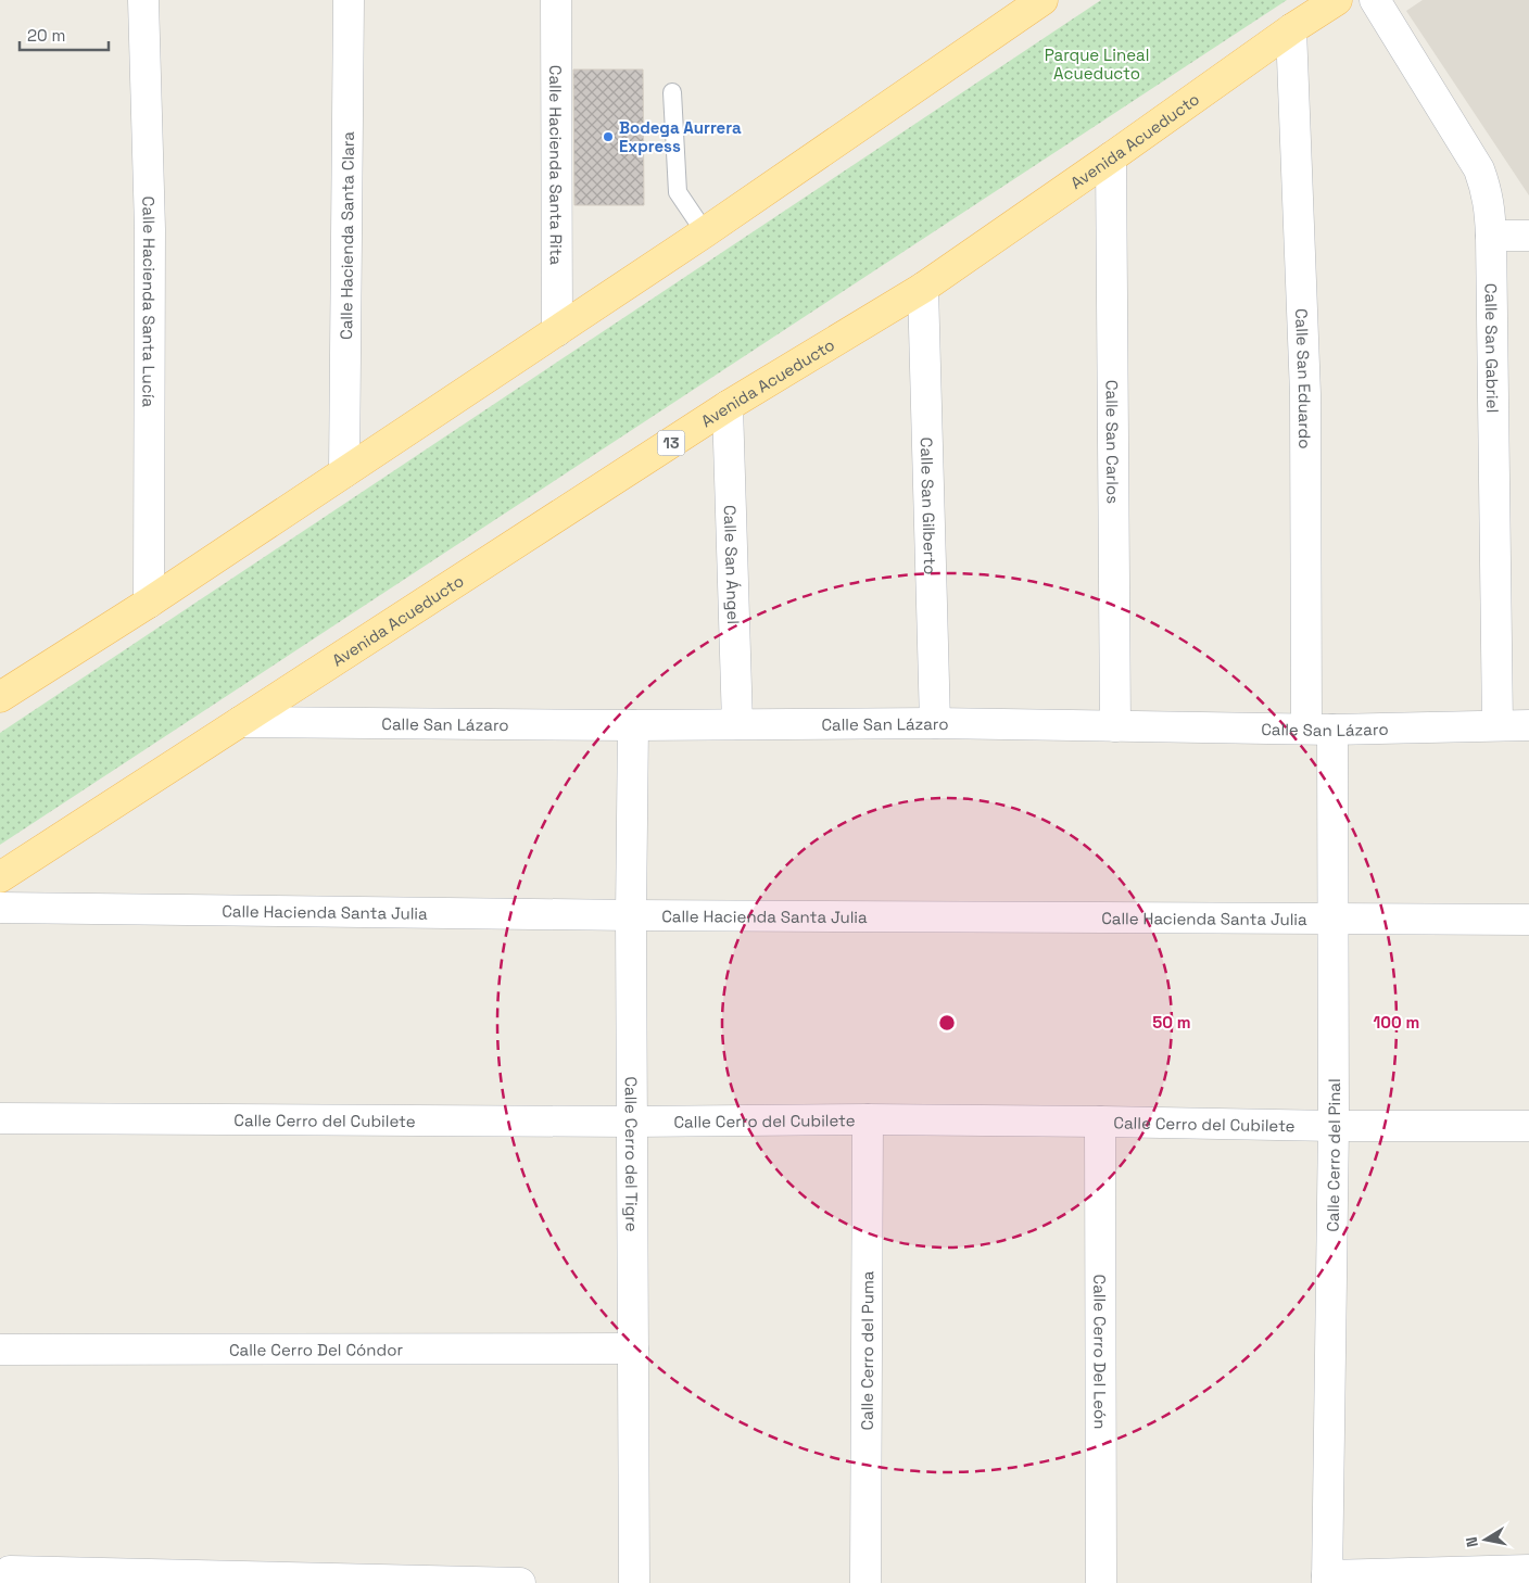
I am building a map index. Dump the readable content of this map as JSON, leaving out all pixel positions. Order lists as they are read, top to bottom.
{
  "streets": {
    "main road": ["Avenida Acueducto", "13"],
    "street": [
      "Calle Hacienda Santa Rita",
      "Calle Hacienda Santa Clara",
      "Calle Hacienda Santa Lucía",
      "Calle San Gabriel",
      "Calle San Eduardo",
      "Calle San Carlos",
      "Calle San Gilberto",
      "Calle San Ángel",
      "Calle San Lázaro",
      "Calle Hacienda Santa Julia",
      "Calle Cerro del Cubilete",
      "Calle Cerro del Tigre",
      "Calle Cerro del Pinal",
      "Calle Cerro Del Cóndor",
      "Calle Cerro del Puma",
      "Calle Cerro Del León"
    ]
  },
  "crossings": [
    ["Avenida Acueducto", "Calle San Eduardo"],
    ["Avenida Acueducto", "Calle San Carlos"],
    ["Avenida Acueducto", "Calle San Gilberto"],
    ["Avenida Acueducto", "Calle San Ángel"],
    ["Avenida Acueducto", "Calle San Lázaro"],
    ["Calle San Gabriel", "Calle San Lázaro"],
    ["Calle San Eduardo", "Calle San Lázaro"],
    ["Calle San Eduardo", "Calle Cerro del Pinal"],
    ["Calle San Carlos", "Calle San Lázaro"],
    ["Calle San Gilberto", "Calle San Lázaro"],
    ["Calle San Ángel", "Calle San Lázaro"],
    ["Calle San Lázaro", "Calle Cerro del Tigre"],
    ["Calle San Lázaro", "Calle Cerro del Pinal"],
    ["Calle Hacienda Santa Julia", "Calle Cerro del Tigre"],
    ["Calle Hacienda Santa Julia", "Calle Cerro del Pinal"],
    ["Calle Cerro del Cubilete", "Calle Cerro del Tigre"],
    ["Calle Cerro del Cubilete", "Calle Cerro del Pinal"],
    ["Calle Cerro del Cubilete", "Calle Cerro del Puma"],
    ["Calle Cerro del Cubilete", "Calle Cerro Del León"],
    ["Calle Cerro del Tigre", "Calle Cerro Del Cóndor"]
  ],
  "parks": ["Parque Lineal Acueducto"],
  "places": ["Bodega Aurrera Express"],
  "scale_bar": "20 m",
  "north": "left",
  "rings": ["50 m", "100 m"]
}
